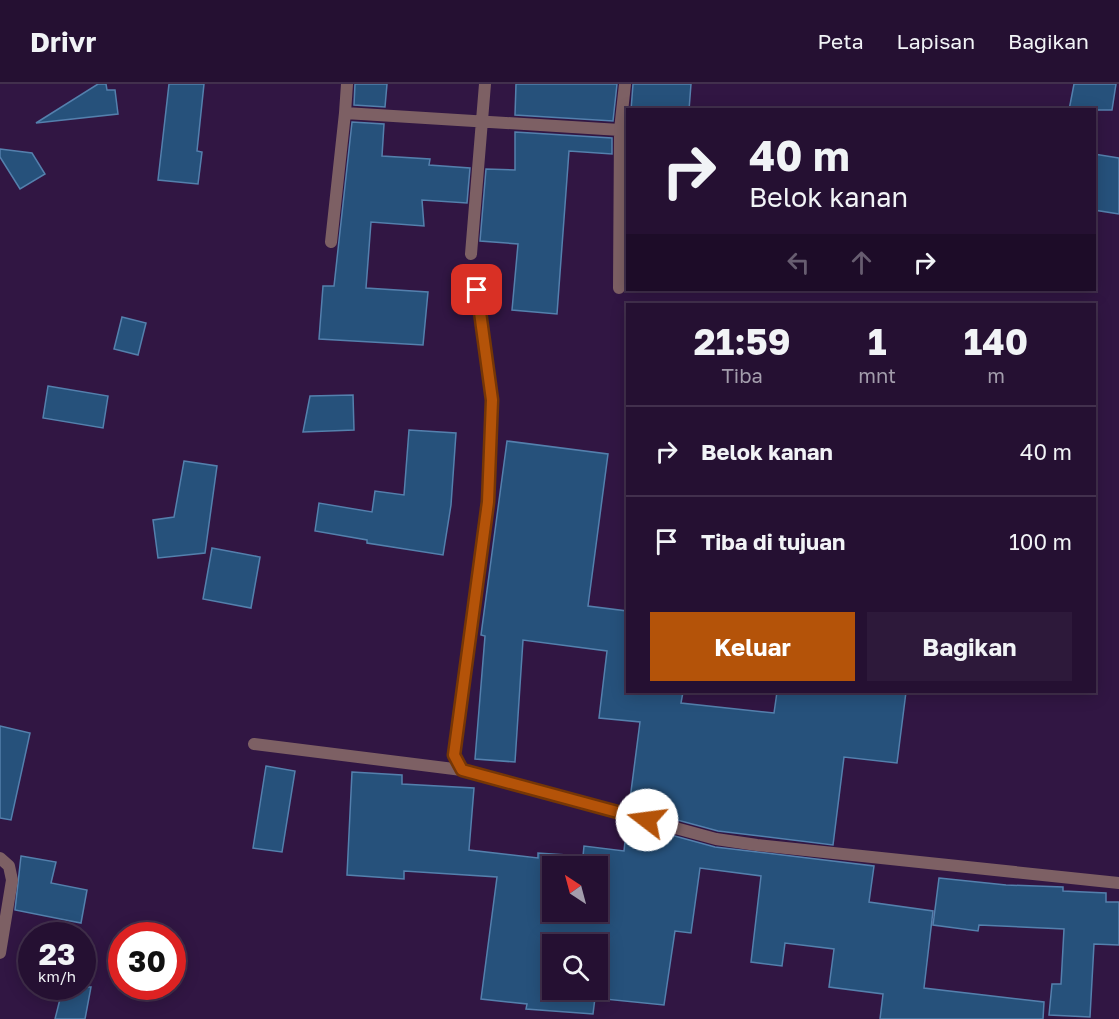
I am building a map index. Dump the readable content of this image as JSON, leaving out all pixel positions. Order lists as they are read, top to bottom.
{
  "north": "top left",
  "page": {
    "header": "Drivr",
    "nav": ["Peta", "Lapisan", "Bagikan"],
    "turn": ["40 m", "Belok kanan"],
    "eta": [
      "21:59",
      "Tiba",
      "1",
      "mnt",
      "140",
      "m"
    ],
    "list": [
      {
        "name": "Belok kanan",
        "value": "40 m"
      },
      {
        "name": "Tiba di tujuan",
        "value": "100 m"
      }
    ],
    "buttons": ["Keluar", "Bagikan"],
    "speed": "23 km/h",
    "limit": "30"
  }
}
